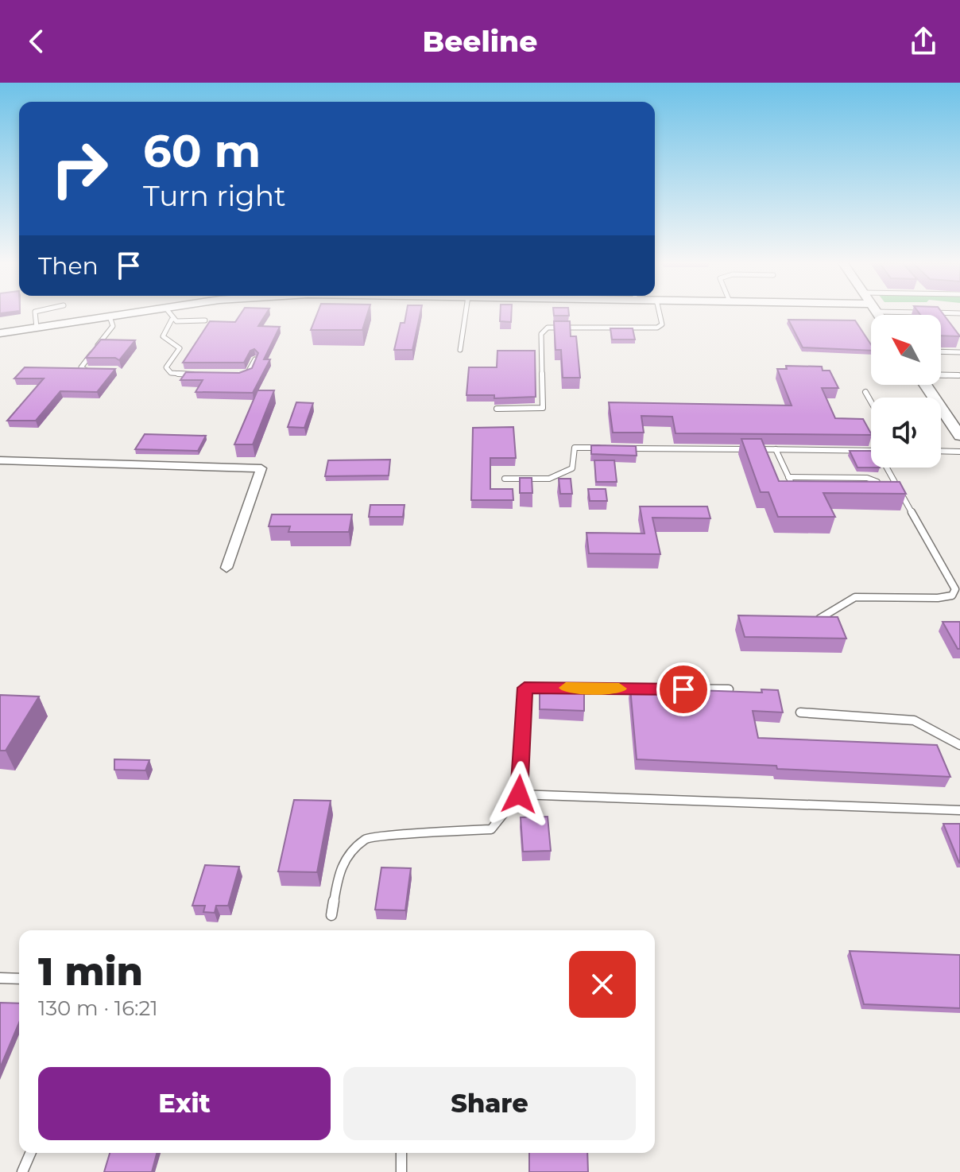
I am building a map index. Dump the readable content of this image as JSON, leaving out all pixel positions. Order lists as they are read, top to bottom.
{
  "north": "top left",
  "page": {
    "header": "Beeline",
    "turn": ["60 m", "Turn right"],
    "then": "Then",
    "heading": ["1 min", "130 m · 16:21"],
    "buttons": ["Exit", "Share"]
  }
}
